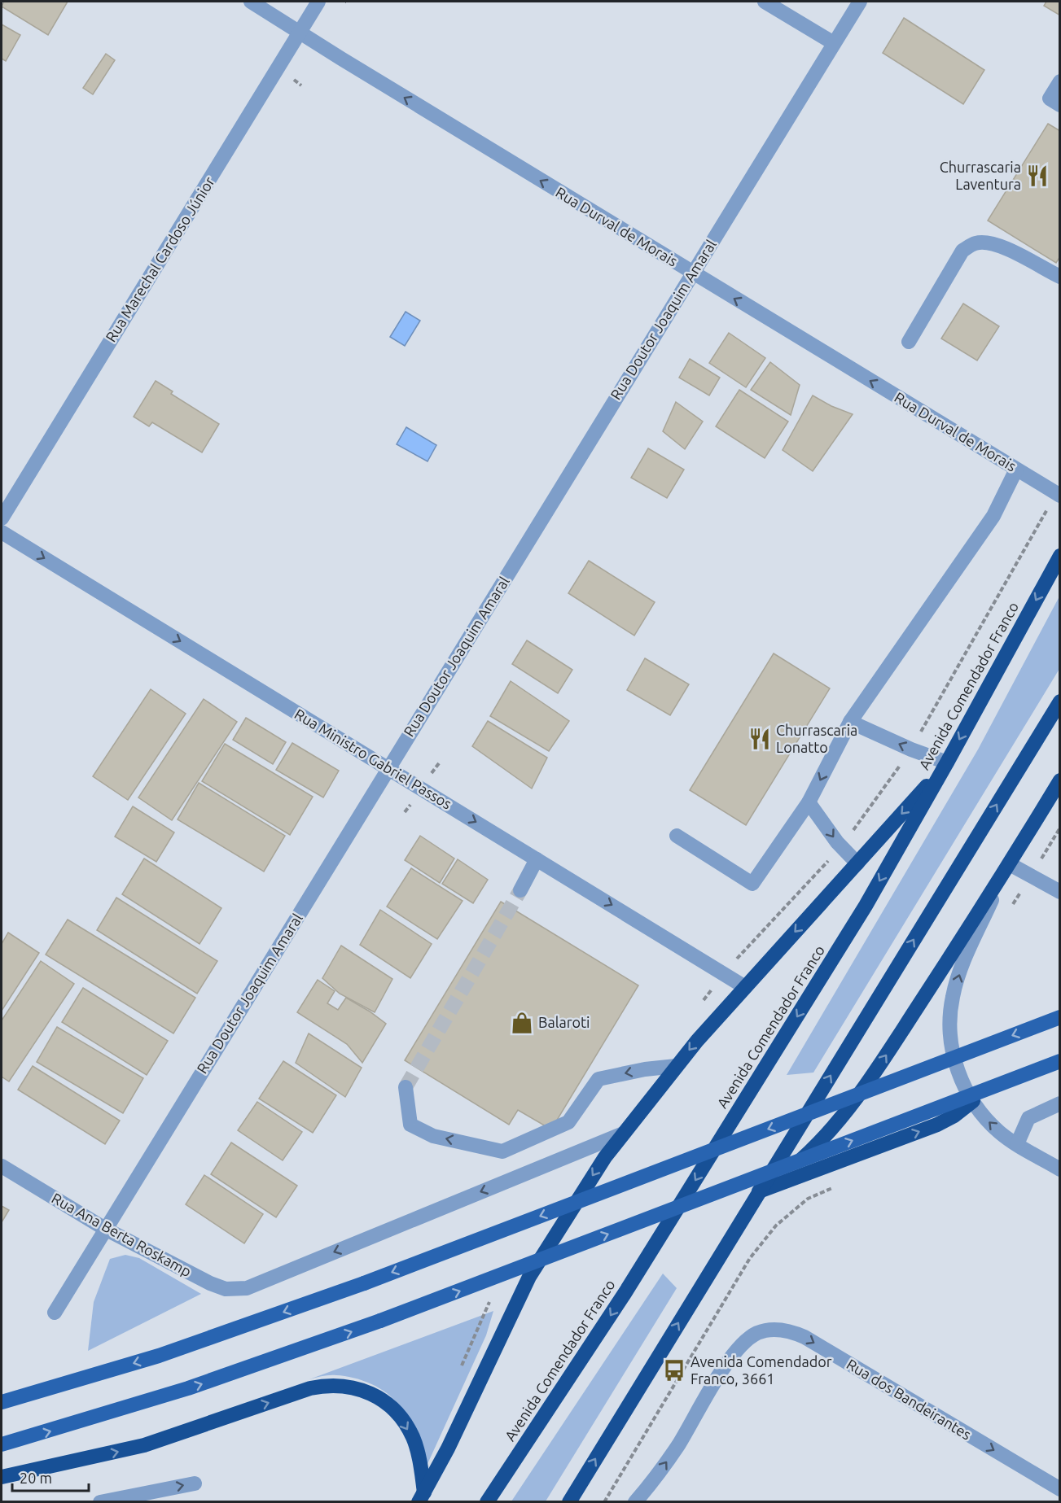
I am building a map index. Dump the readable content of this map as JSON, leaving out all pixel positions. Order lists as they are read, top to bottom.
{
  "streets": {
    "highway": ["Avenida Comendador Franco"],
    "street": [
      "Rua Durval de Morais",
      "Rua Marechal Cardoso Júnior",
      "Rua Doutor Joaquim Amaral",
      "Rua Ministro Gabriel Passos",
      "Rua Ana Berta Roskamp",
      "Rua dos Bandeirantes"
    ]
  },
  "crossings": [
    ["Rua Durval de Morais", "Rua Marechal Cardoso Júnior"],
    ["Rua Durval de Morais", "Rua Doutor Joaquim Amaral"],
    ["Rua Doutor Joaquim Amaral", "Rua Ministro Gabriel Passos"],
    ["Rua Doutor Joaquim Amaral", "Rua Ana Berta Roskamp"]
  ],
  "one_way": ["Rua Durval de Morais", "Rua Ministro Gabriel Passos", "Rua Ana Berta Roskamp"],
  "places": {
    "restaurant": ["Churrascaria Laventura", "Churrascaria Lonatto"],
    "shop": ["Balaroti"],
    "bus stop": ["Avenida Comendador Franco, 3661"]
  },
  "scale_bar": "20 m"
}
